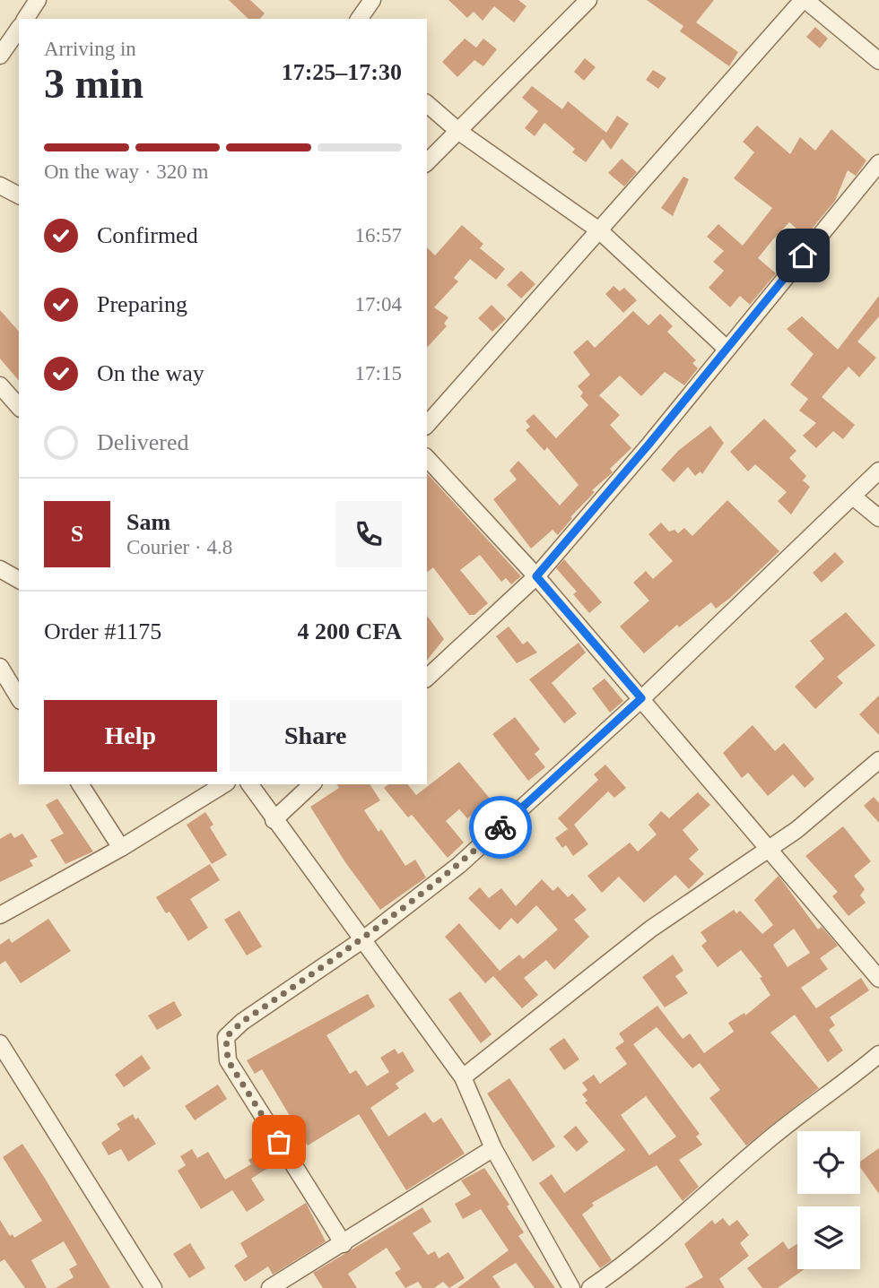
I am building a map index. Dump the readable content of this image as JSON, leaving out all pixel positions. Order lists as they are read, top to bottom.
{
  "page": {
    "heading": ["3 min", "Arriving in", "17:25–17:30"],
    "panel": [
      "Sam",
      "Courier · 4.8",
      "Order #1175",
      "4 200 CFA"
    ],
    "bar": "On the way · 320 m",
    "list": [
      ["Confirmed", "16:57"],
      ["Preparing", "17:04"],
      ["On the way", "17:15"],
      "Delivered"
    ],
    "round": "S",
    "buttons": ["Help", "Share"]
  }
}
